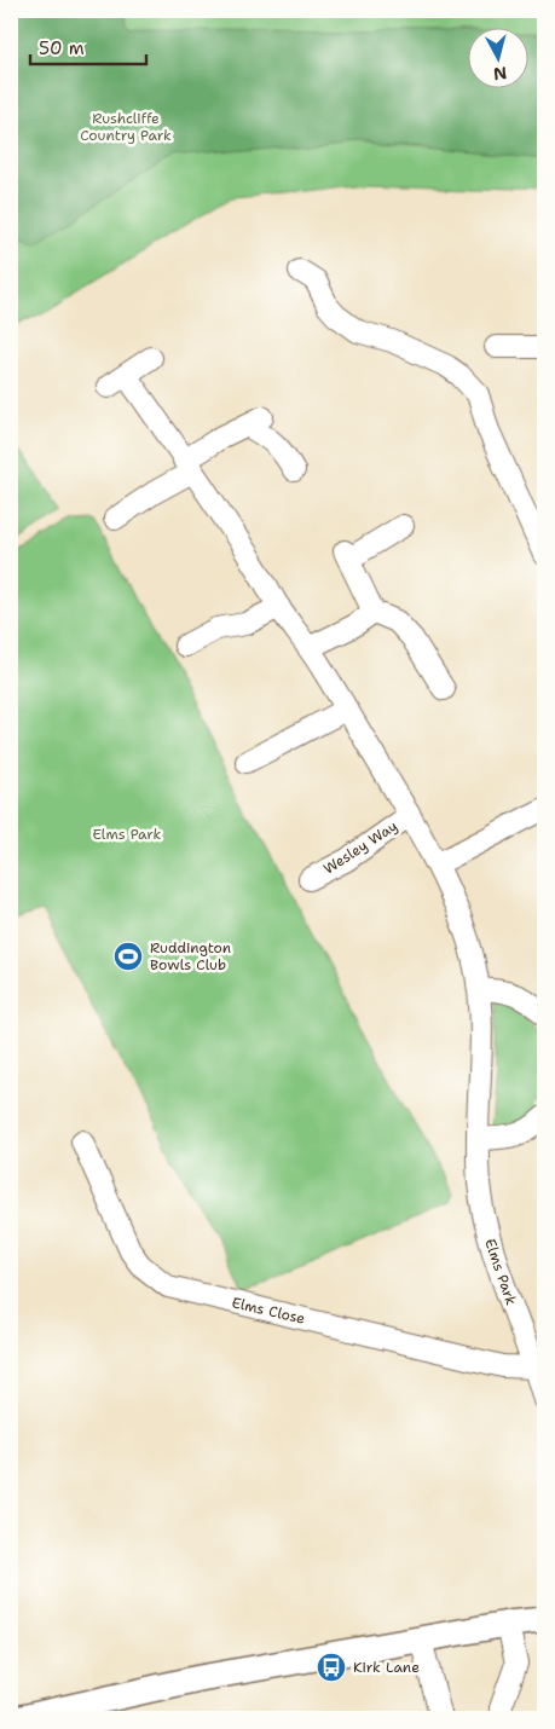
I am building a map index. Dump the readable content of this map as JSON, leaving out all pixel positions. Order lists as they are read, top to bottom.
{
  "streets": {
    "street": ["Wesley Way", "Elms Park", "Elms Close"]
  },
  "crossings": [
    ["Wesley Way", "Elms Park"],
    ["Elms Park", "Elms Close"]
  ],
  "parks": ["Rushcliffe Country Park", "Elms Park"],
  "places": {
    "sports": ["Ruddington Bowls Club"],
    "bus stop": ["Kirk Lane"]
  },
  "scale_bar": "50 m",
  "north": "bottom"
}
